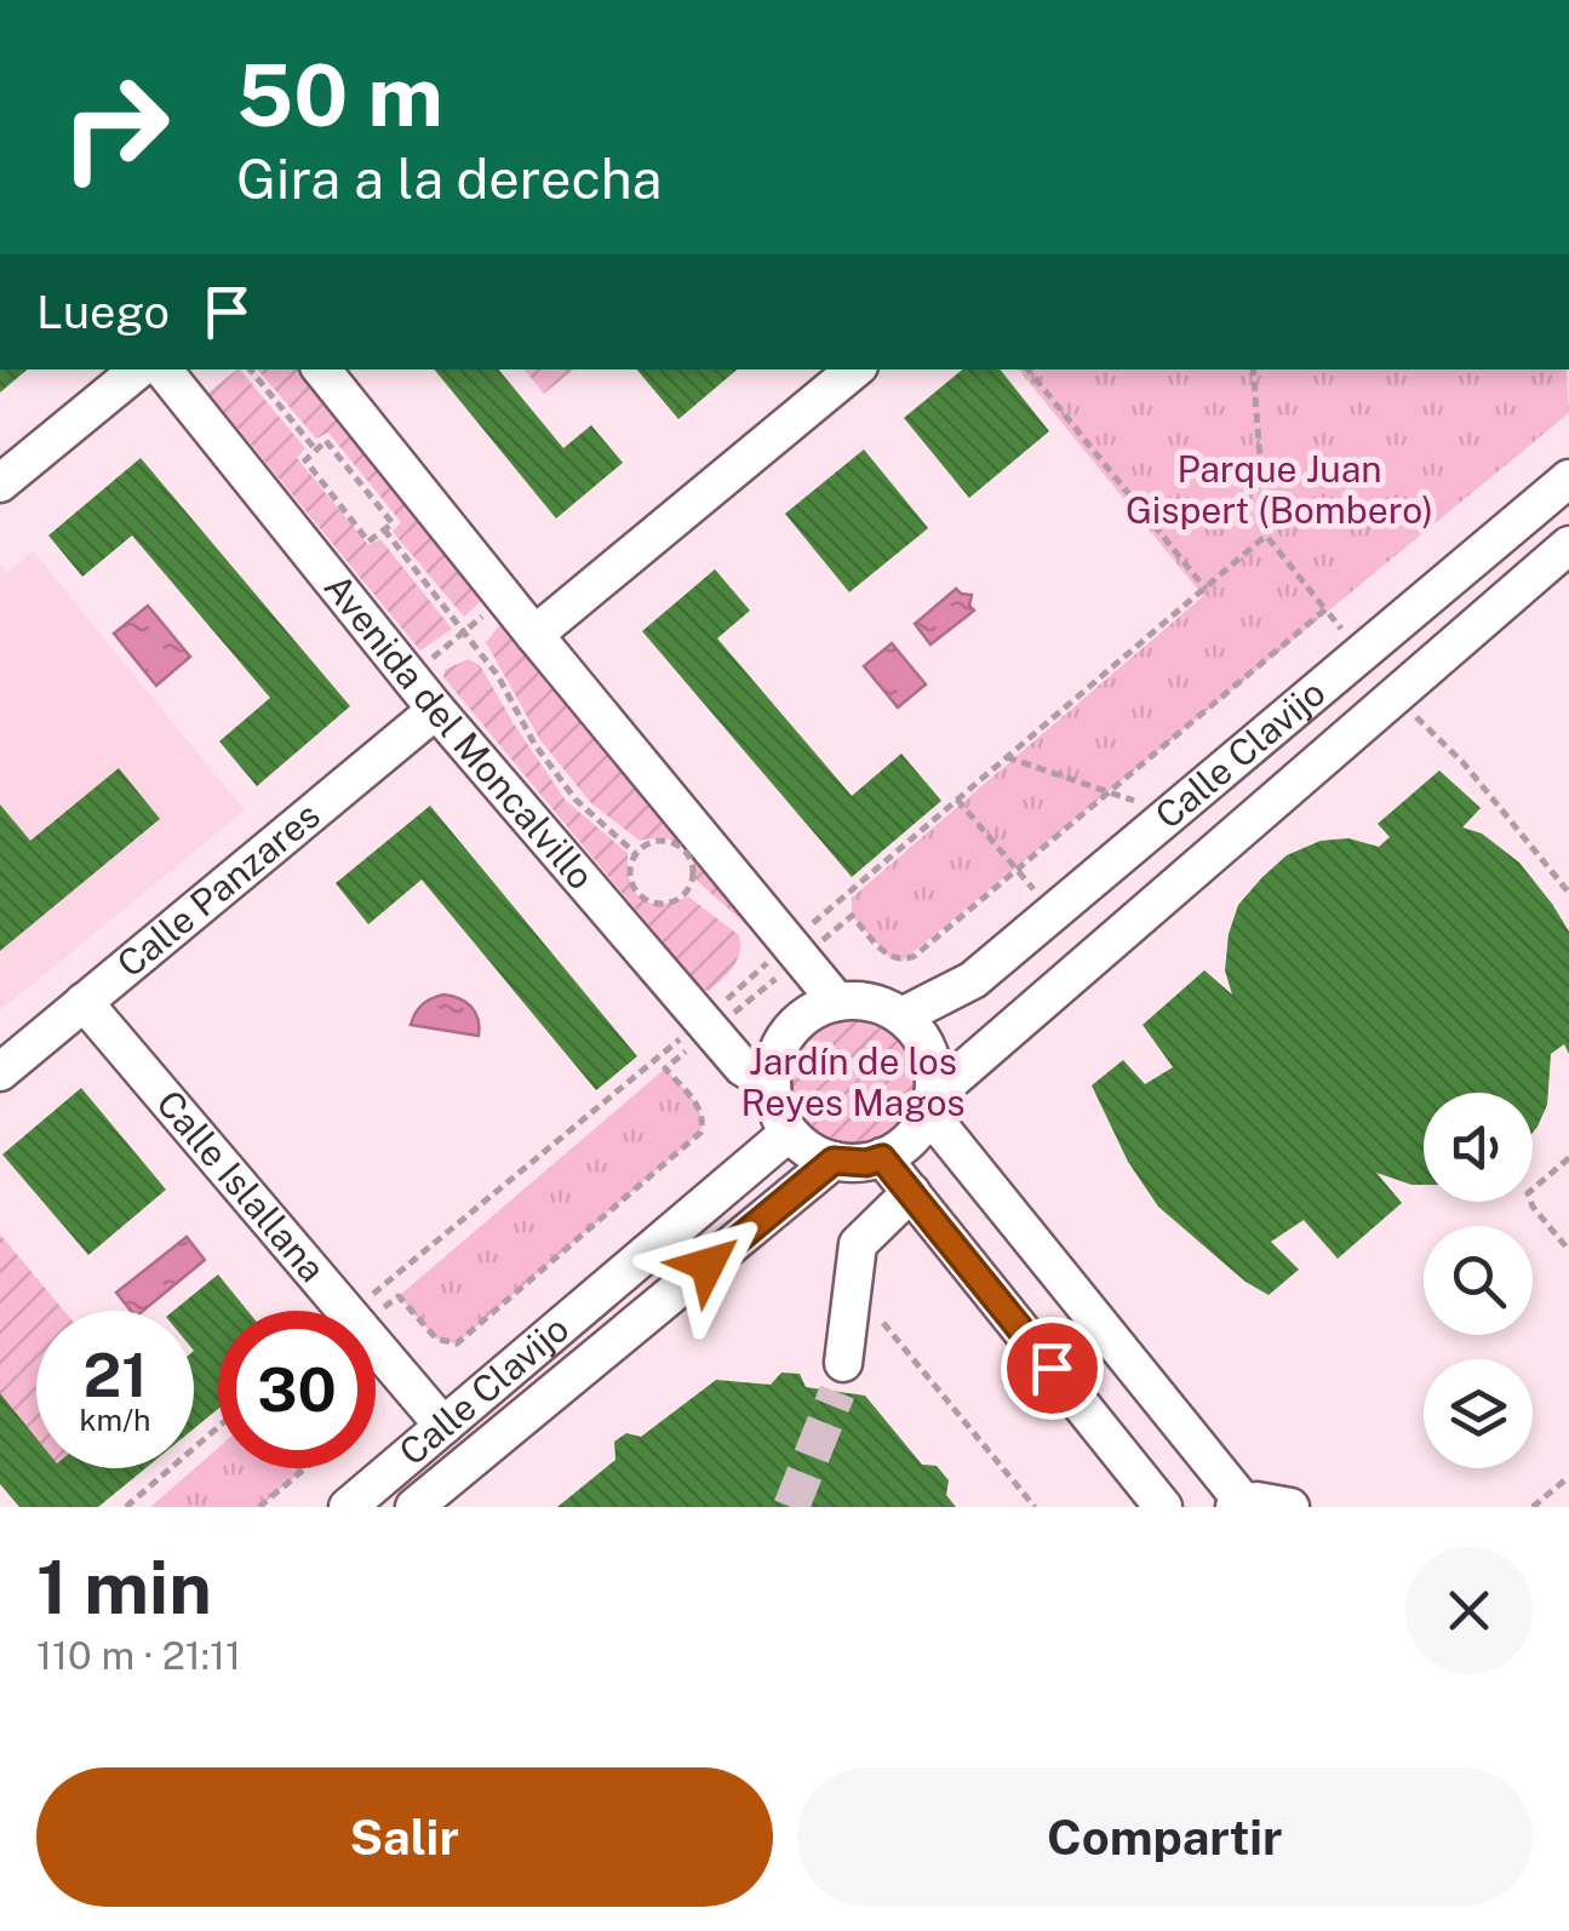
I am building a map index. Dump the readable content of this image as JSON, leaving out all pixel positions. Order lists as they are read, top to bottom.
{
  "streets": {
    "street": [
      "Avenida del Moncalvillo",
      "Calle Clavijo",
      "Calle Panzares",
      "Calle Islallana"
    ]
  },
  "crossings": [
    ["Avenida del Moncalvillo", "Calle Clavijo"],
    ["Avenida del Moncalvillo", "Calle Panzares"],
    ["Calle Clavijo", "Calle Islallana"],
    ["Calle Panzares", "Calle Islallana"]
  ],
  "parks": ["Parque Juan Gispert (Bombero)", "Jardín de los Reyes Magos"],
  "page": {
    "turn": ["50 m", "Gira a la derecha"],
    "then": "Luego",
    "speed": "21 km/h",
    "limit": "30",
    "heading": ["1 min", "110 m · 21:11"],
    "buttons": ["Salir", "Compartir"]
  }
}
